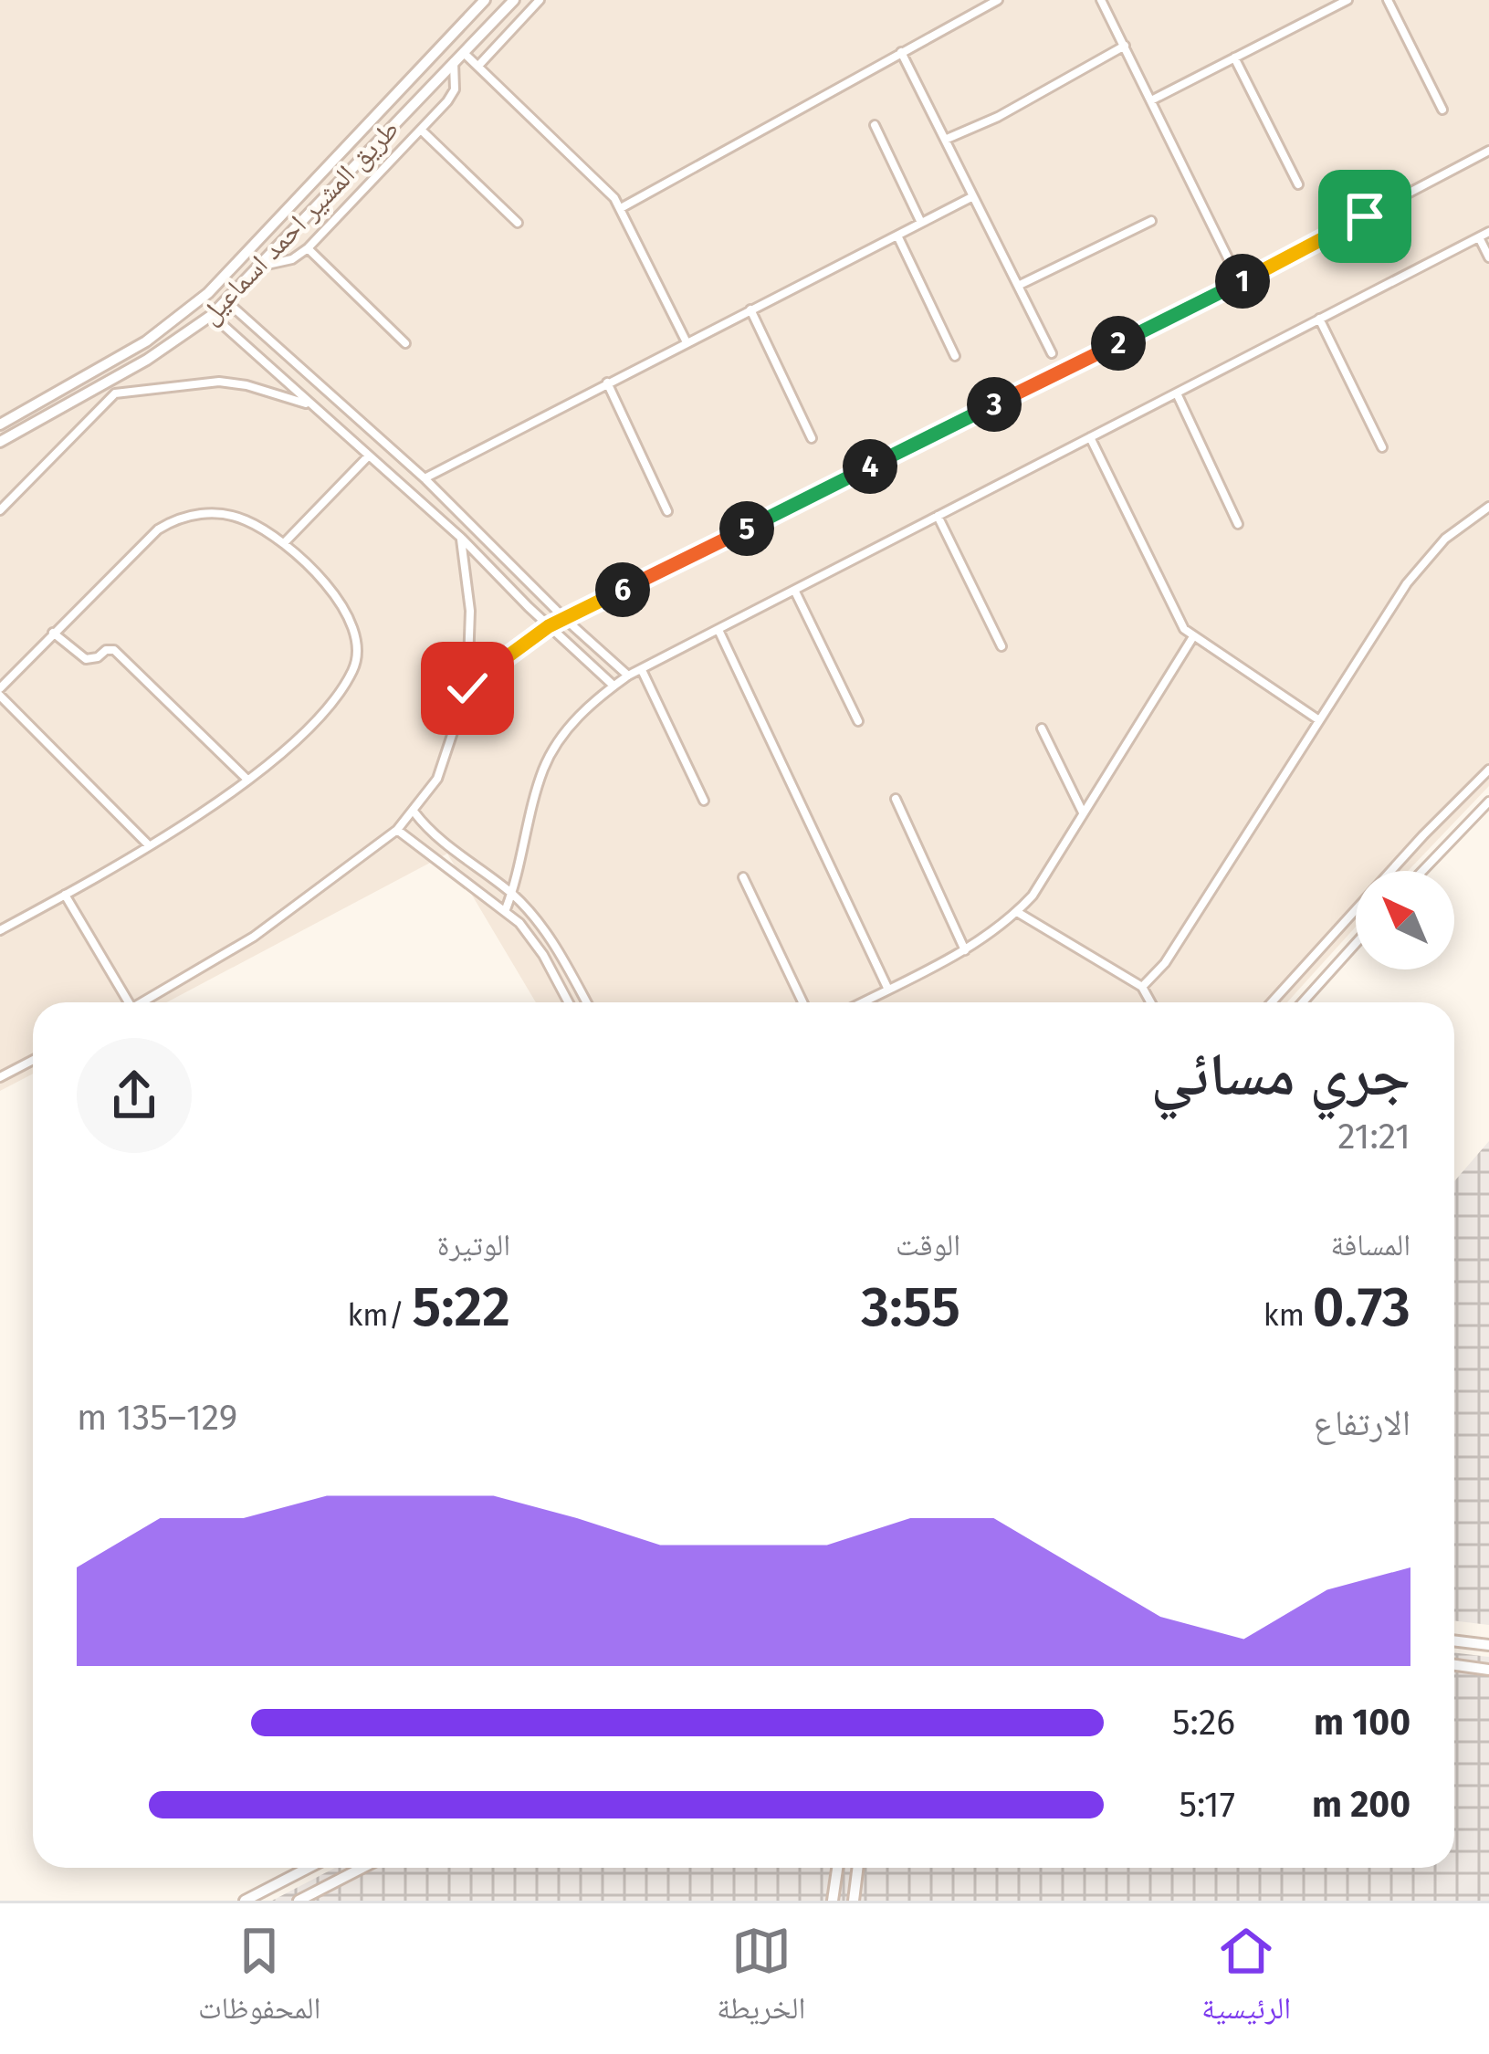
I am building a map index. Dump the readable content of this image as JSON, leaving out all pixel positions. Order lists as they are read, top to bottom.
{
  "streets": {
    "street": ["طريق المشير احمد اسماعيل"]
  },
  "north": "top left",
  "page": {
    "pins": [
      "1",
      "2",
      "3",
      "4",
      "5",
      "6"
    ],
    "heading": ["جري مسائي", "21:21"],
    "stats": [
      ["المسافة", "0.73 km"],
      ["الوقت", "3:55"],
      ["الوتيرة", "5:22 /km"]
    ],
    "chart": ["الارتفاع", "129–135 m"],
    "list": [
      {
        "name": "100 m",
        "note": "5:26"
      },
      {
        "name": "200 m",
        "note": "5:17"
      }
    ],
    "tabs": ["الرئيسية", "الخريطة", "المحفوظات"]
  }
}
